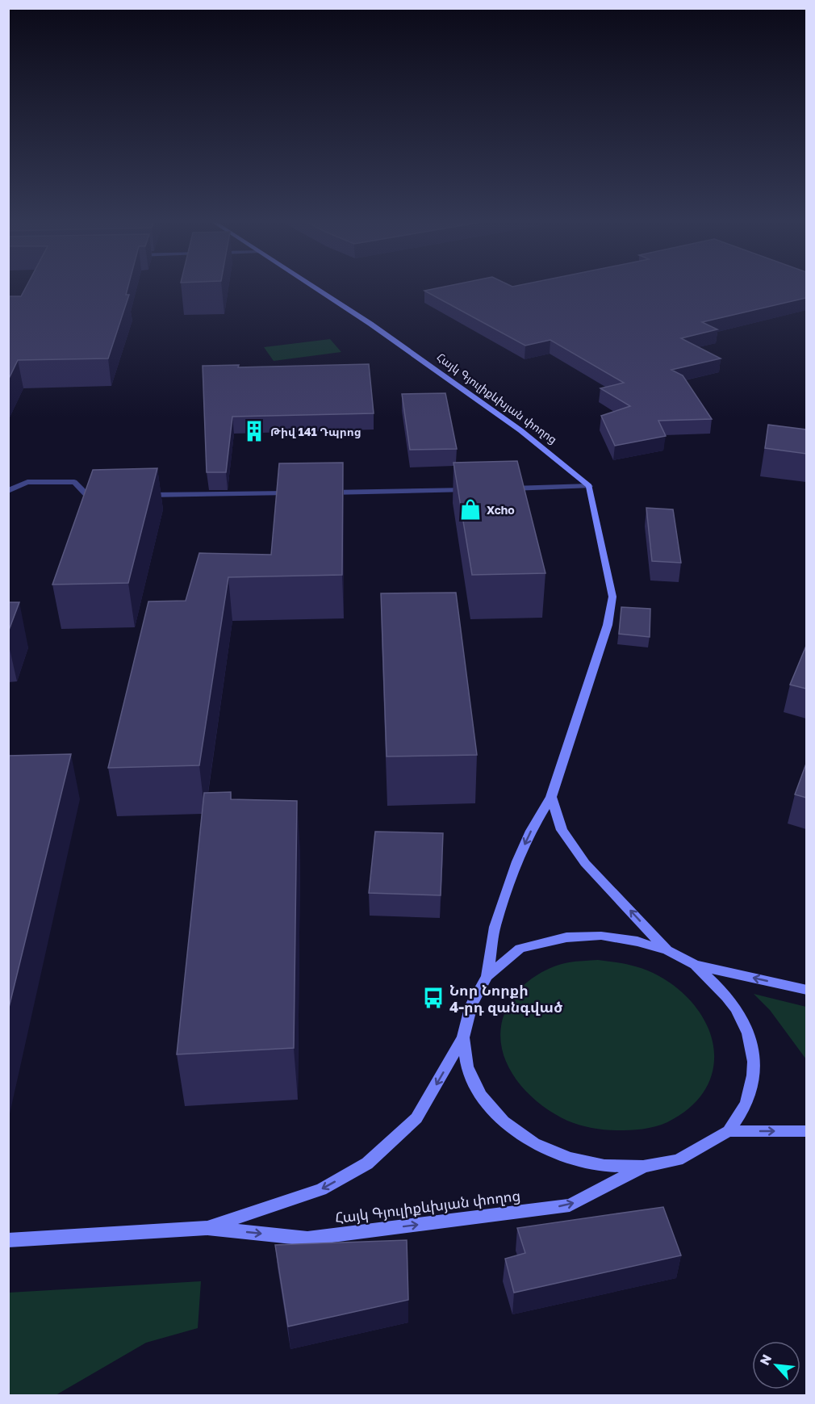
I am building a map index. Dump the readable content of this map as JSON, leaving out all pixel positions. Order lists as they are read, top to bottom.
{
  "streets": {
    "street": ["Հայկ Գյուլիքևխյան փողոց"]
  },
  "places": {
    "building": ["Թիվ 141 Դպրոց"],
    "shop": ["Xcho"],
    "bus stop": ["Նոր Նորքի 4-րդ զանգված"]
  },
  "north": "top left"
}
